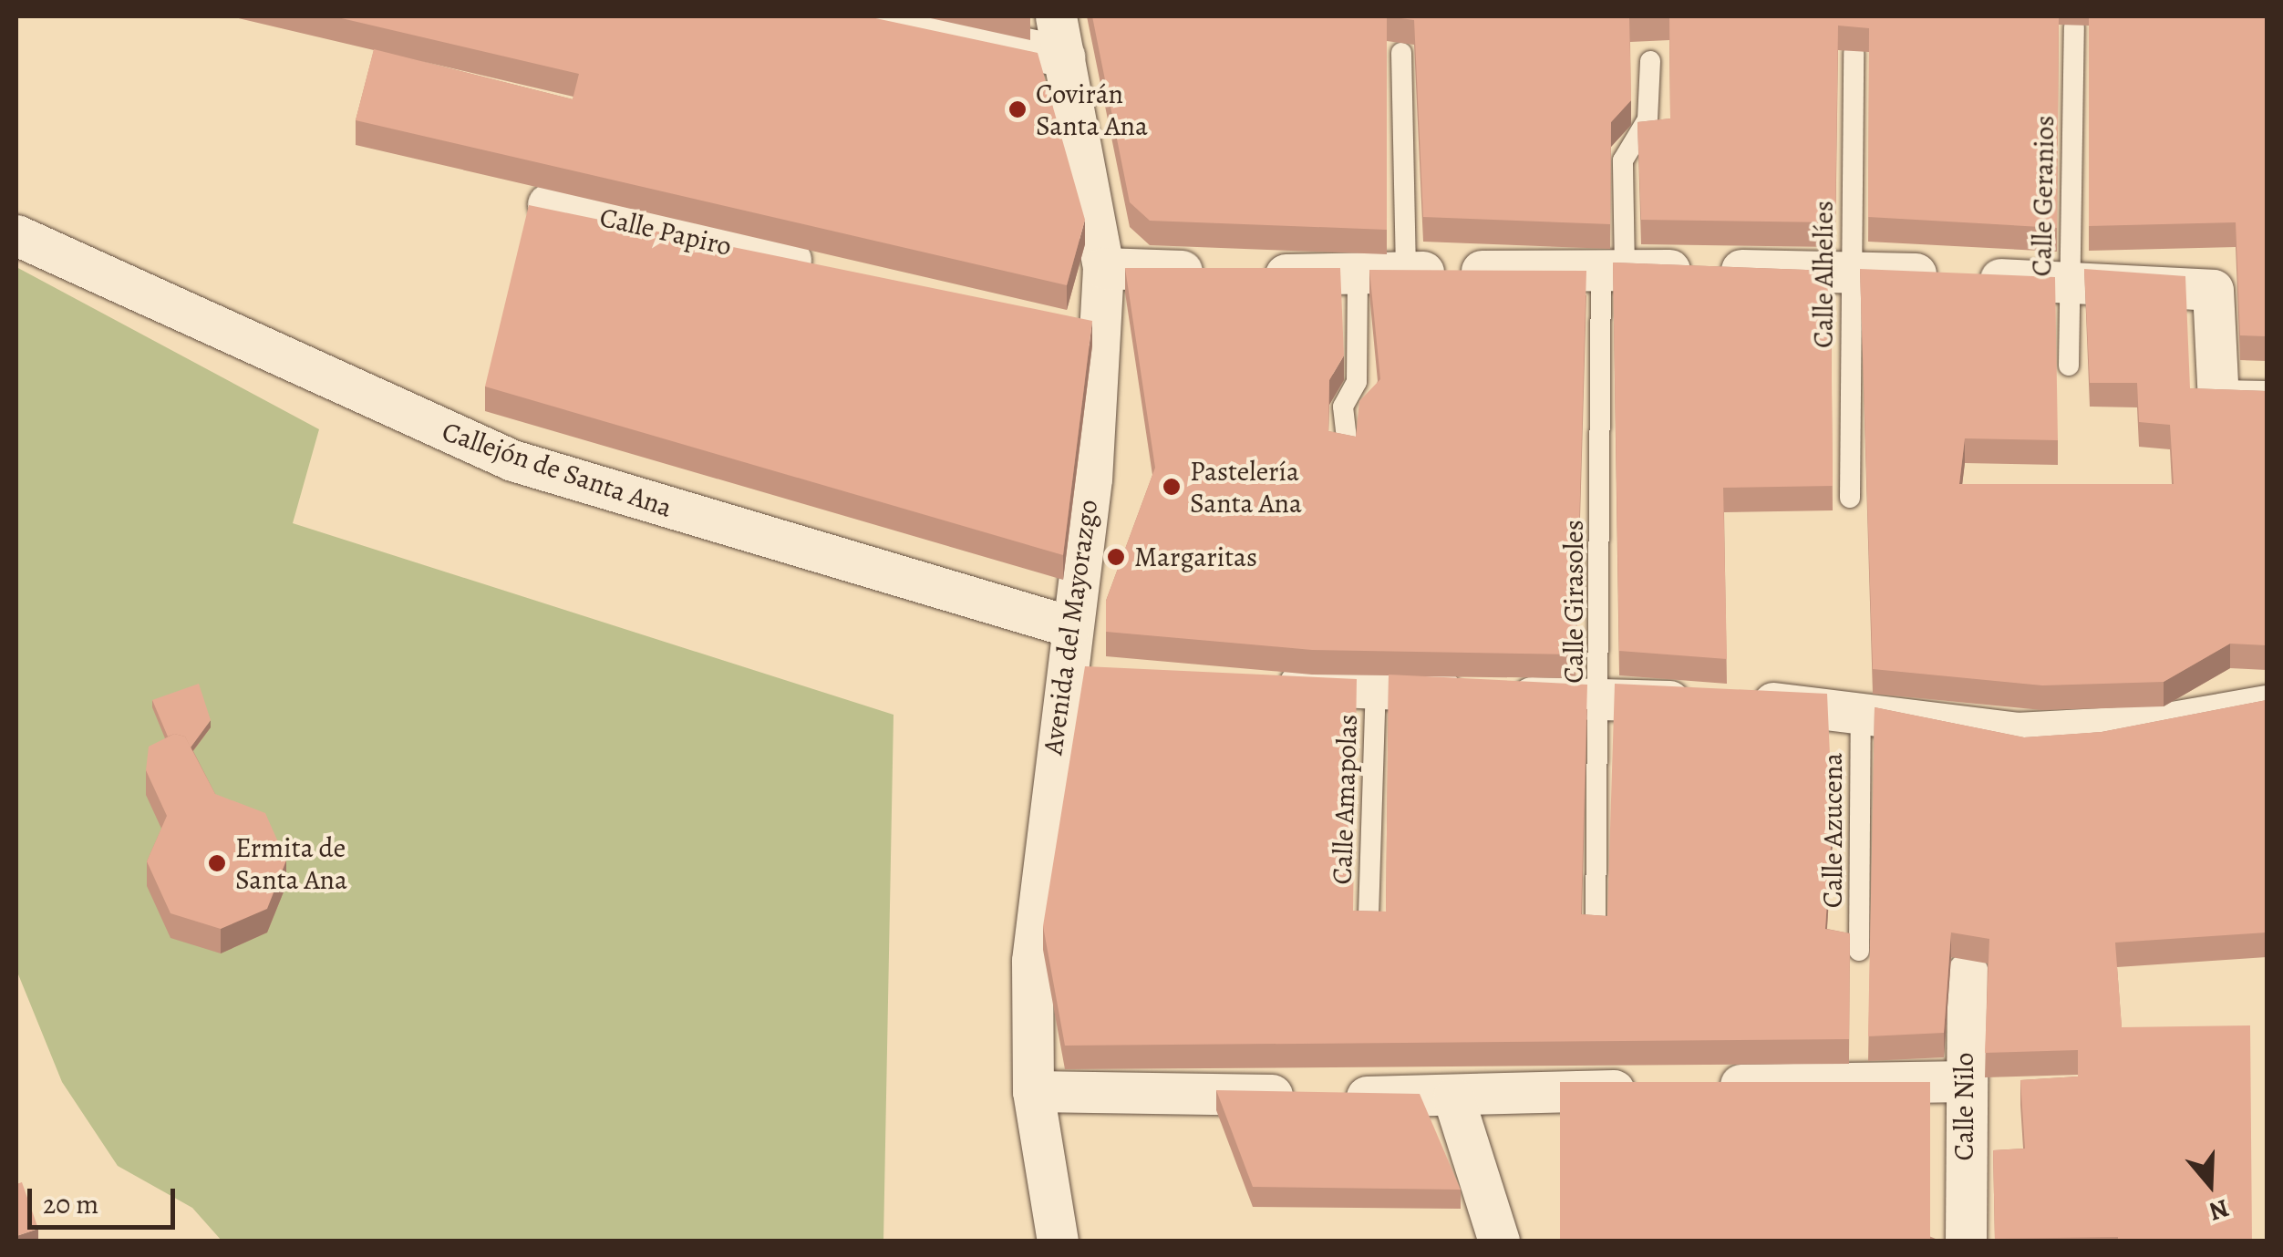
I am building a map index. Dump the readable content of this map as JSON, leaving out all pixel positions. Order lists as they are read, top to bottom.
{
  "streets": {
    "street": [
      "Calle Papiro",
      "Callejón de Santa Ana",
      "Avenida del Mayorazgo",
      "Calle Nilo"
    ],
    "lane": [
      "Calle Geranios",
      "Calle Alhelíes",
      "Calle Girasoles",
      "Calle Amapolas",
      "Calle Azucena"
    ]
  },
  "crossings": [
    ["Callejón de Santa Ana", "Avenida del Mayorazgo"]
  ],
  "places": [
    "Covirán Santa Ana",
    "Pastelería Santa Ana",
    "Margaritas",
    "Ermita de Santa Ana"
  ],
  "scale_bar": "20 m",
  "north": "bottom"
}
